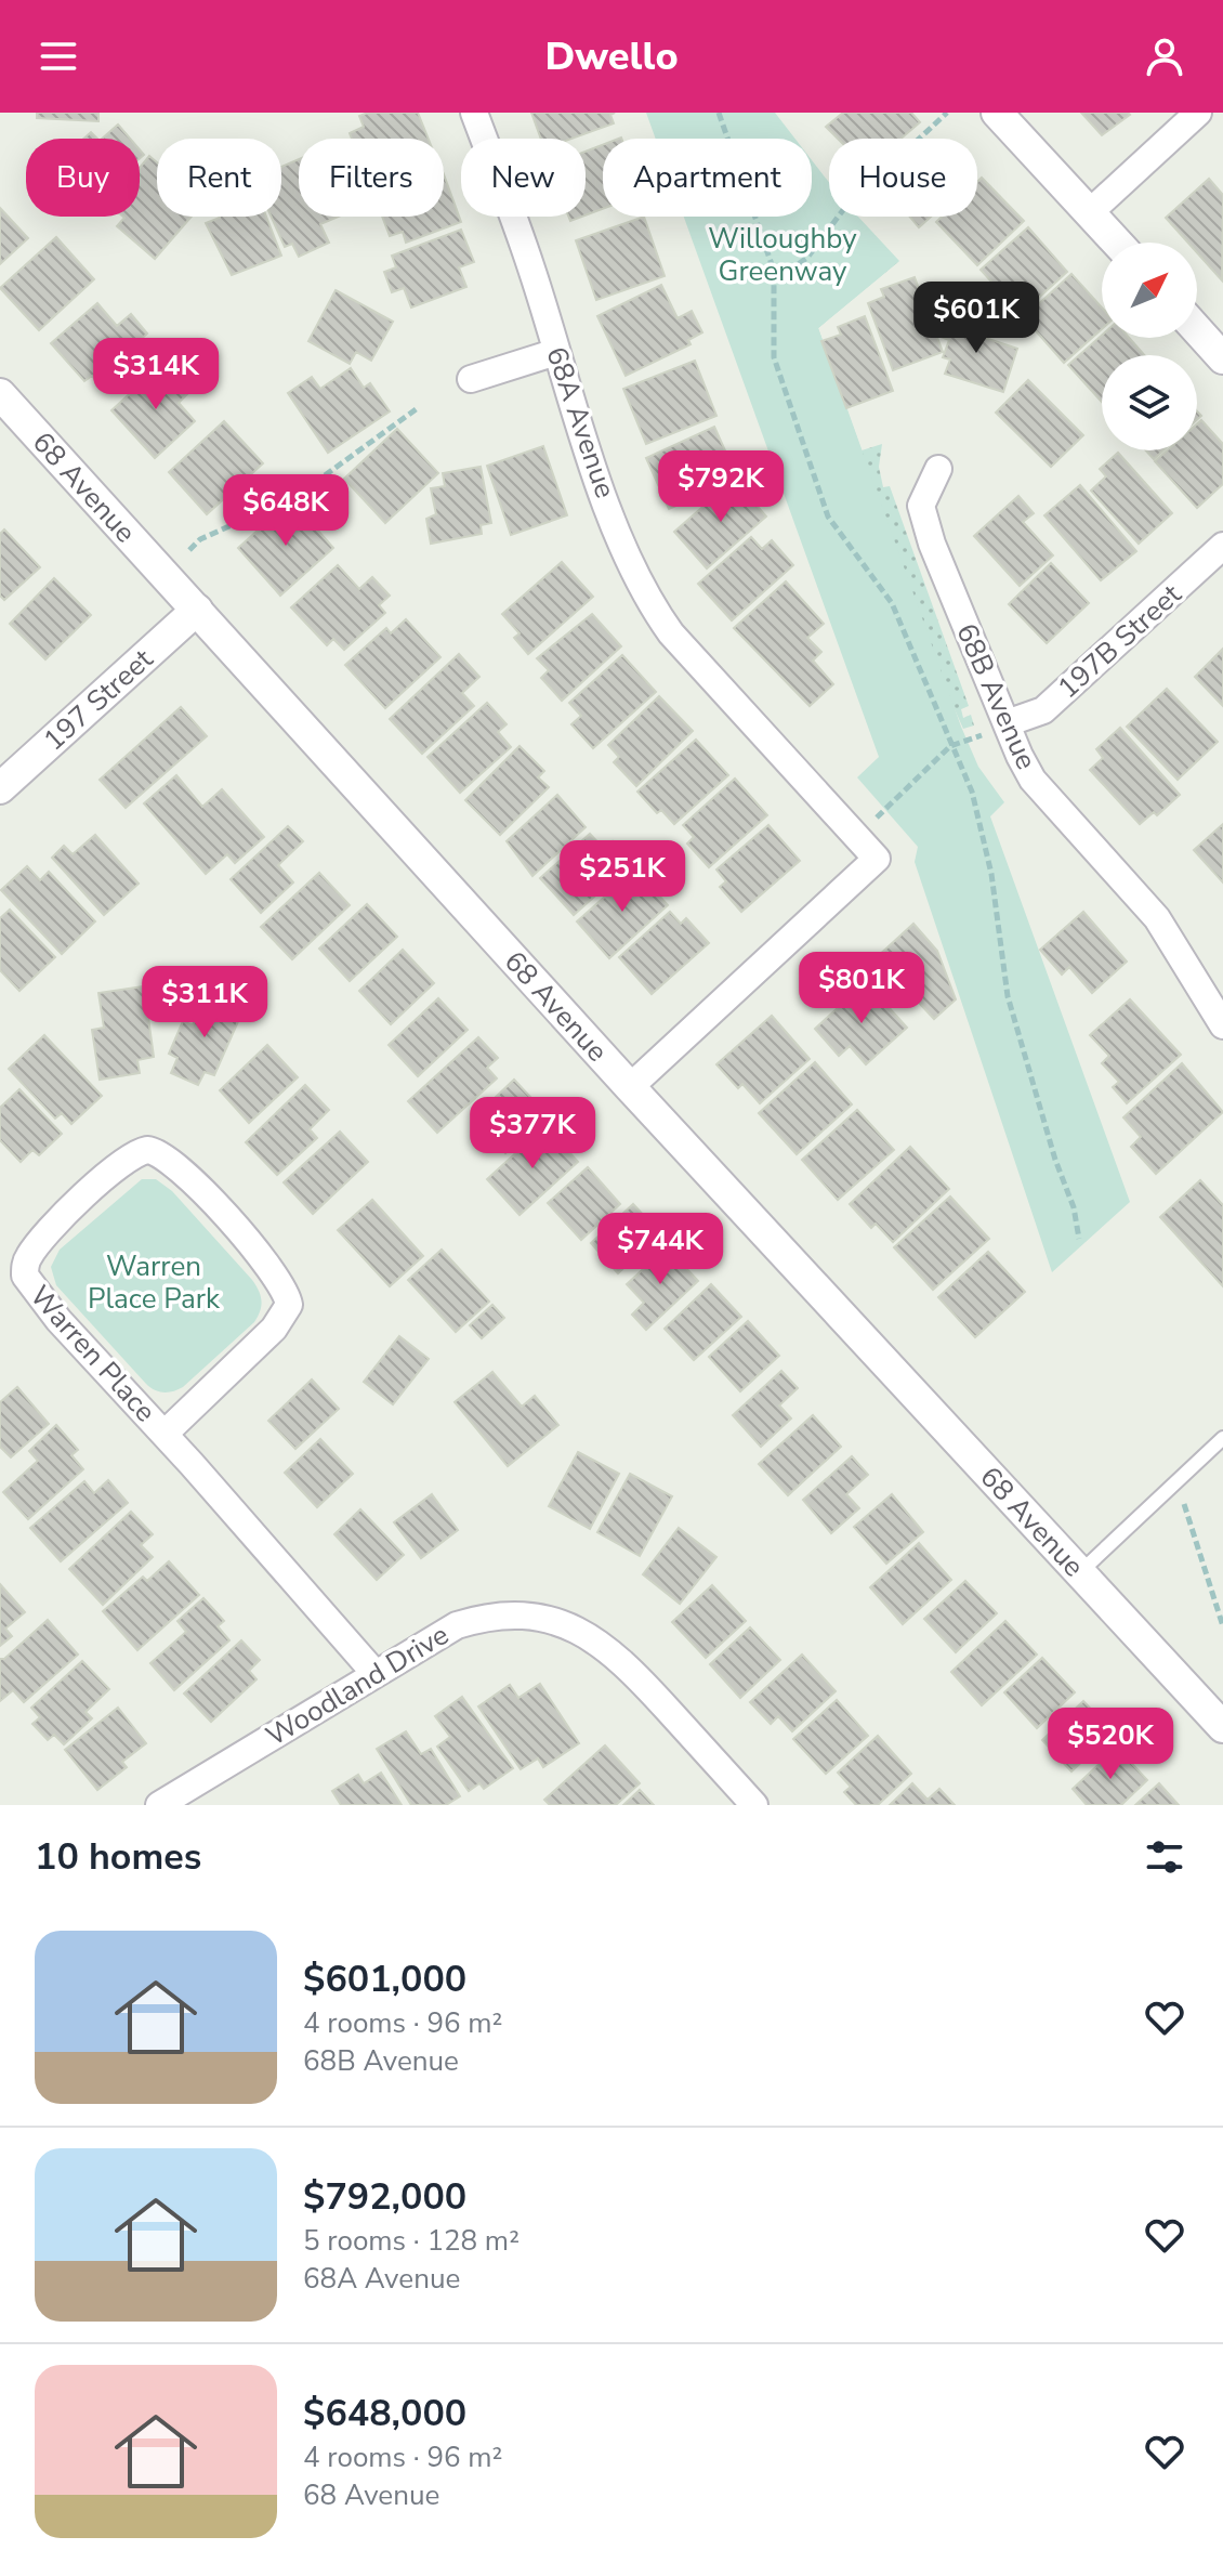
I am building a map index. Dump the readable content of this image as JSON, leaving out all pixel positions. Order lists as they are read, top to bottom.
{
  "streets": {
    "street": [
      "68A Avenue",
      "68 Avenue",
      "197B Street",
      "68B Avenue",
      "197 Street",
      "Warren Place",
      "Woodland Drive"
    ]
  },
  "crossings": [
    ["68A Avenue", "68 Avenue"],
    ["68 Avenue", "197 Street"],
    ["197B Street", "68B Avenue"],
    ["Warren Place", "Woodland Drive"]
  ],
  "parks": ["Willoughby Greenway", "Warren Place Park"],
  "north": "top right",
  "page": {
    "header": "Dwello",
    "chip": [
      "Buy",
      "Rent",
      "Filters",
      "New",
      "Apartment",
      "House"
    ],
    "price": [
      "$601K",
      "$314K",
      "$792K",
      "$648K",
      "$251K",
      "$801K",
      "$311K",
      "$377K",
      "$744K",
      "$520K"
    ],
    "heading": "10 homes",
    "list": [
      {
        "name": "$601,000",
        "note": "4 rooms · 96 m² · 68B Avenue"
      },
      {
        "name": "$792,000",
        "note": "5 rooms · 128 m² · 68A Avenue"
      },
      {
        "name": "$648,000",
        "note": "4 rooms · 96 m² · 68 Avenue"
      }
    ]
  }
}
